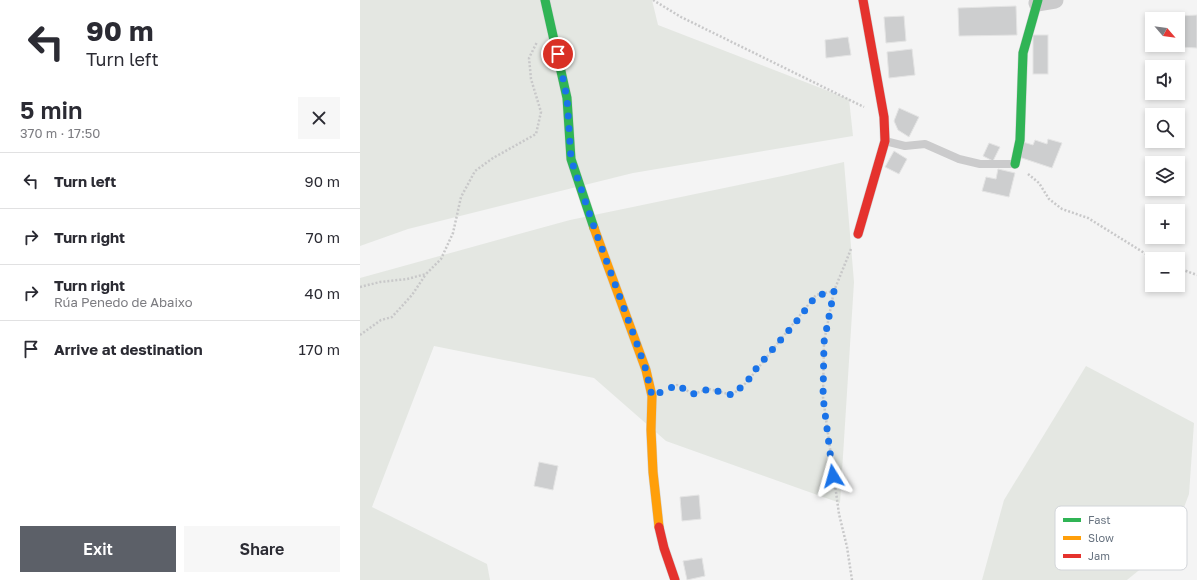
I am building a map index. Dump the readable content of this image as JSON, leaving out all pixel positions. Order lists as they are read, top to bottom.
{
  "legend": ["Fast", "Slow", "Jam"],
  "north": "bottom right",
  "page": {
    "turn": ["90 m", "Turn left"],
    "map_buttons": ["+", "−"],
    "heading": ["5 min", "370 m · 17:50"],
    "list": [
      {
        "name": "Turn left",
        "value": "90 m"
      },
      {
        "name": "Turn right",
        "value": "70 m"
      },
      {
        "name": "Turn right",
        "note": "Rúa Penedo de Abaixo",
        "value": "40 m"
      },
      {
        "name": "Arrive at destination",
        "value": "170 m"
      }
    ],
    "buttons": ["Exit", "Share"]
  }
}
